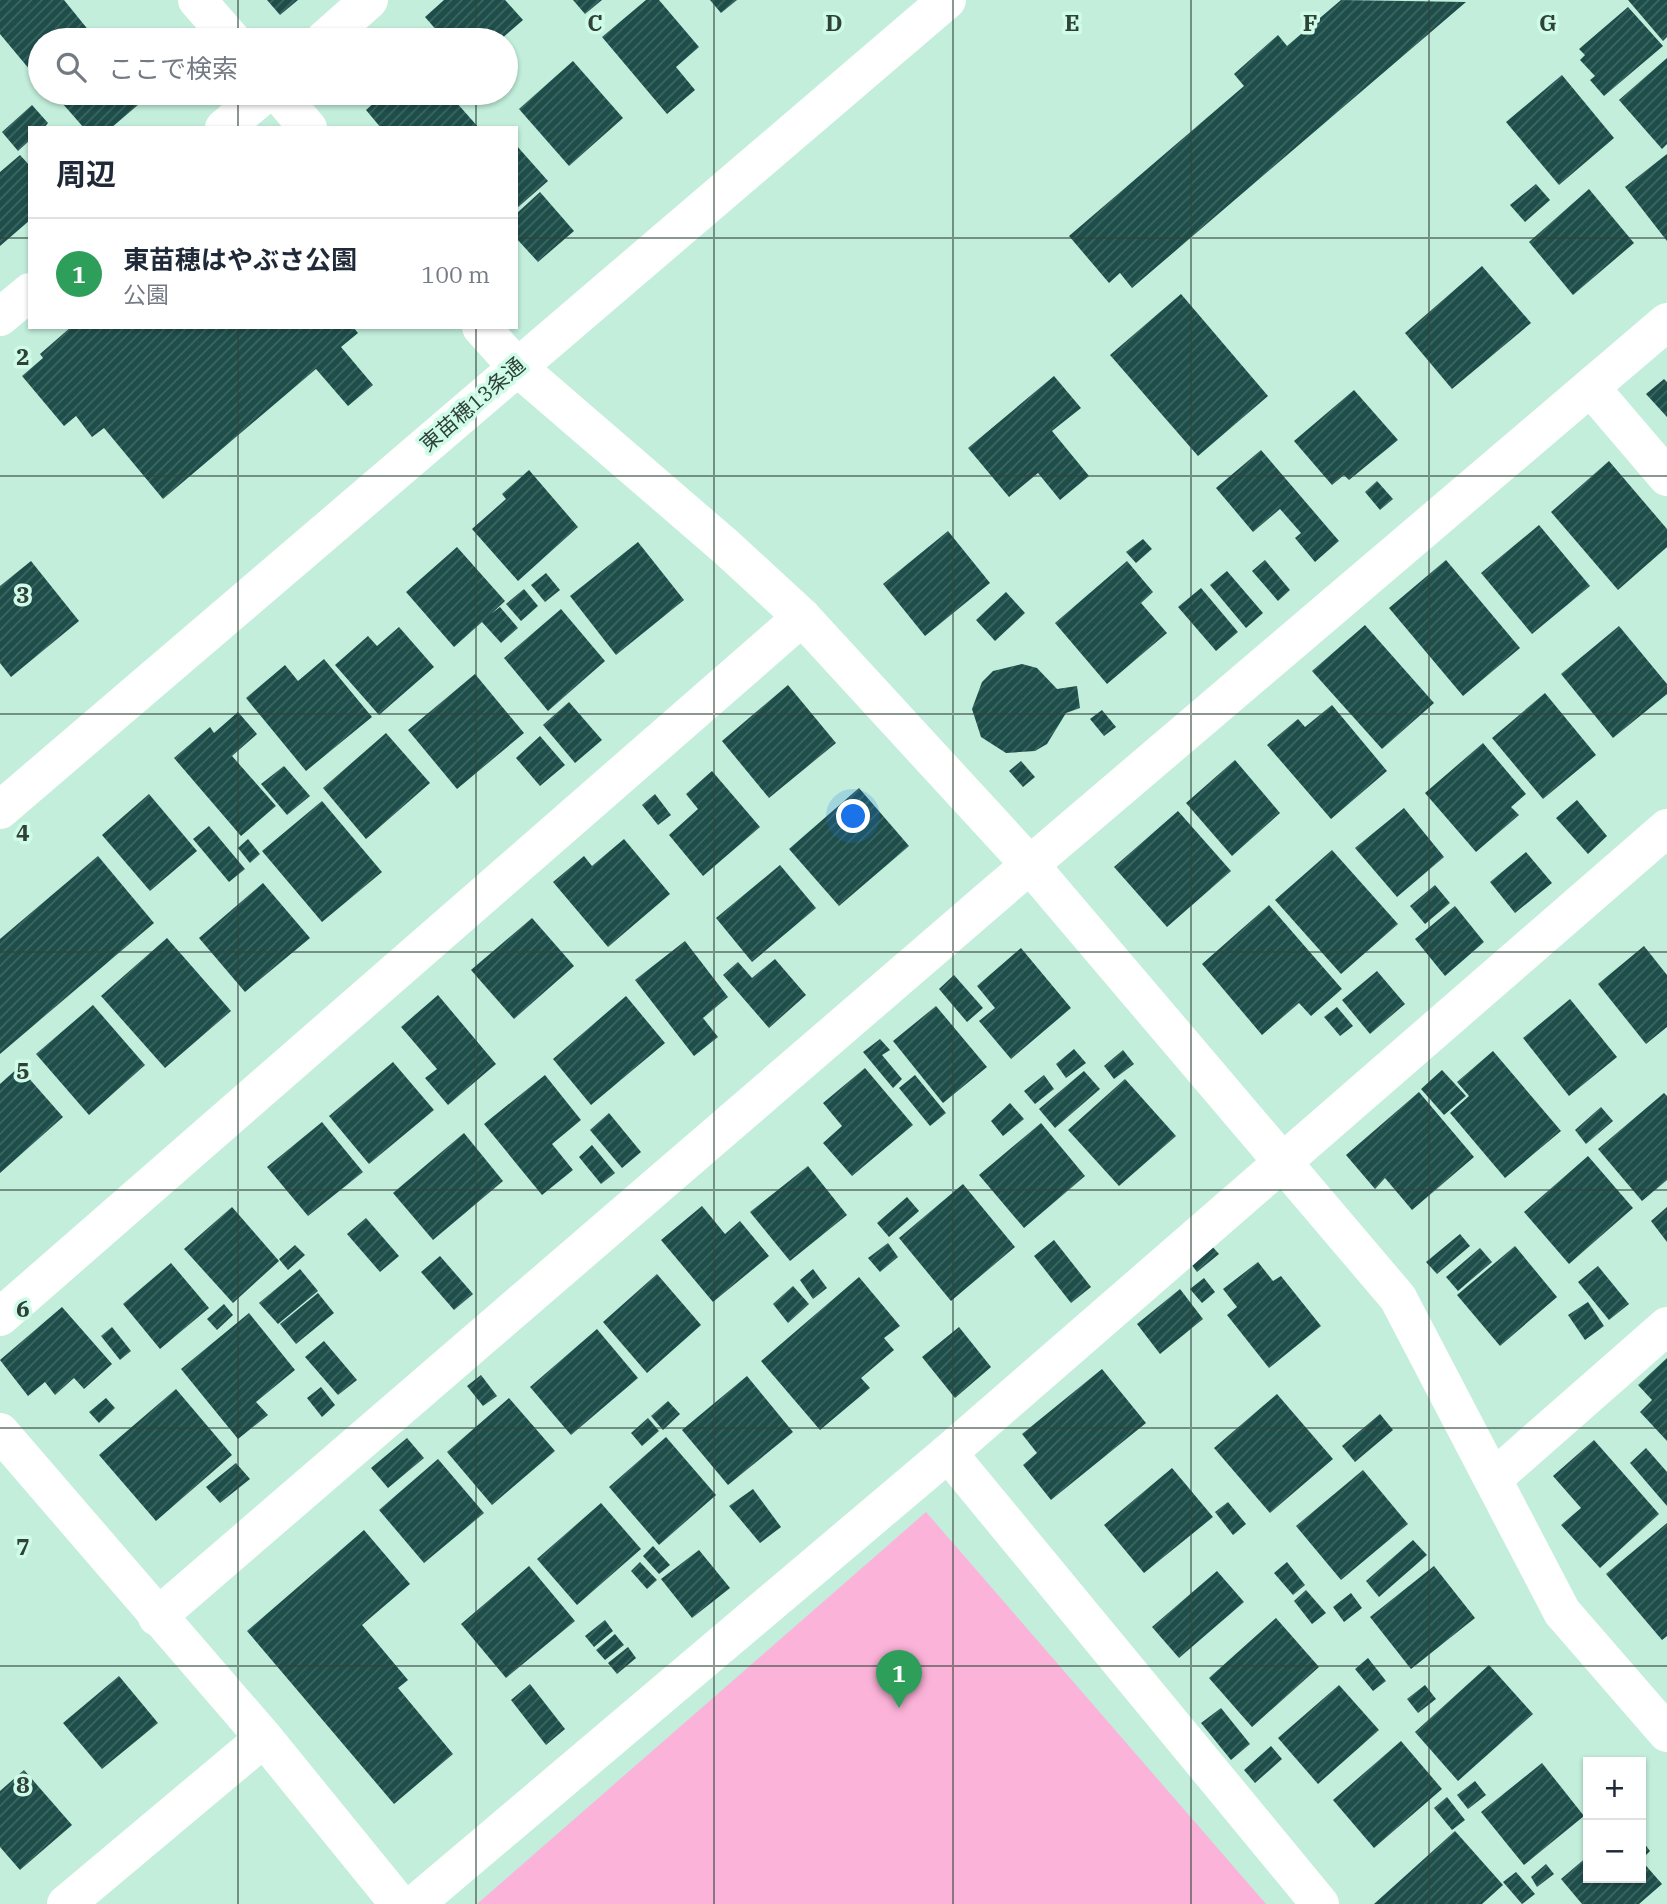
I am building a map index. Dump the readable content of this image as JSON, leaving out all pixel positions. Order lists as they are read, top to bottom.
{
  "streets": {
    "street": ["東苗穂13条通"]
  },
  "page": {
    "search": "ここで検索",
    "heading": "周辺",
    "list": [
      {
        "mark": "1",
        "name": "東苗穂はやぶさ公園",
        "note": "公園",
        "value": "100 m"
      }
    ],
    "pins": "1",
    "map_buttons": ["+", "−"]
  },
  "grid": {
    "columns": [
      "C",
      "D",
      "E",
      "F",
      "G"
    ],
    "rows": [
      "2",
      "3",
      "4",
      "5",
      "6",
      "7",
      "8"
    ]
  }
}
